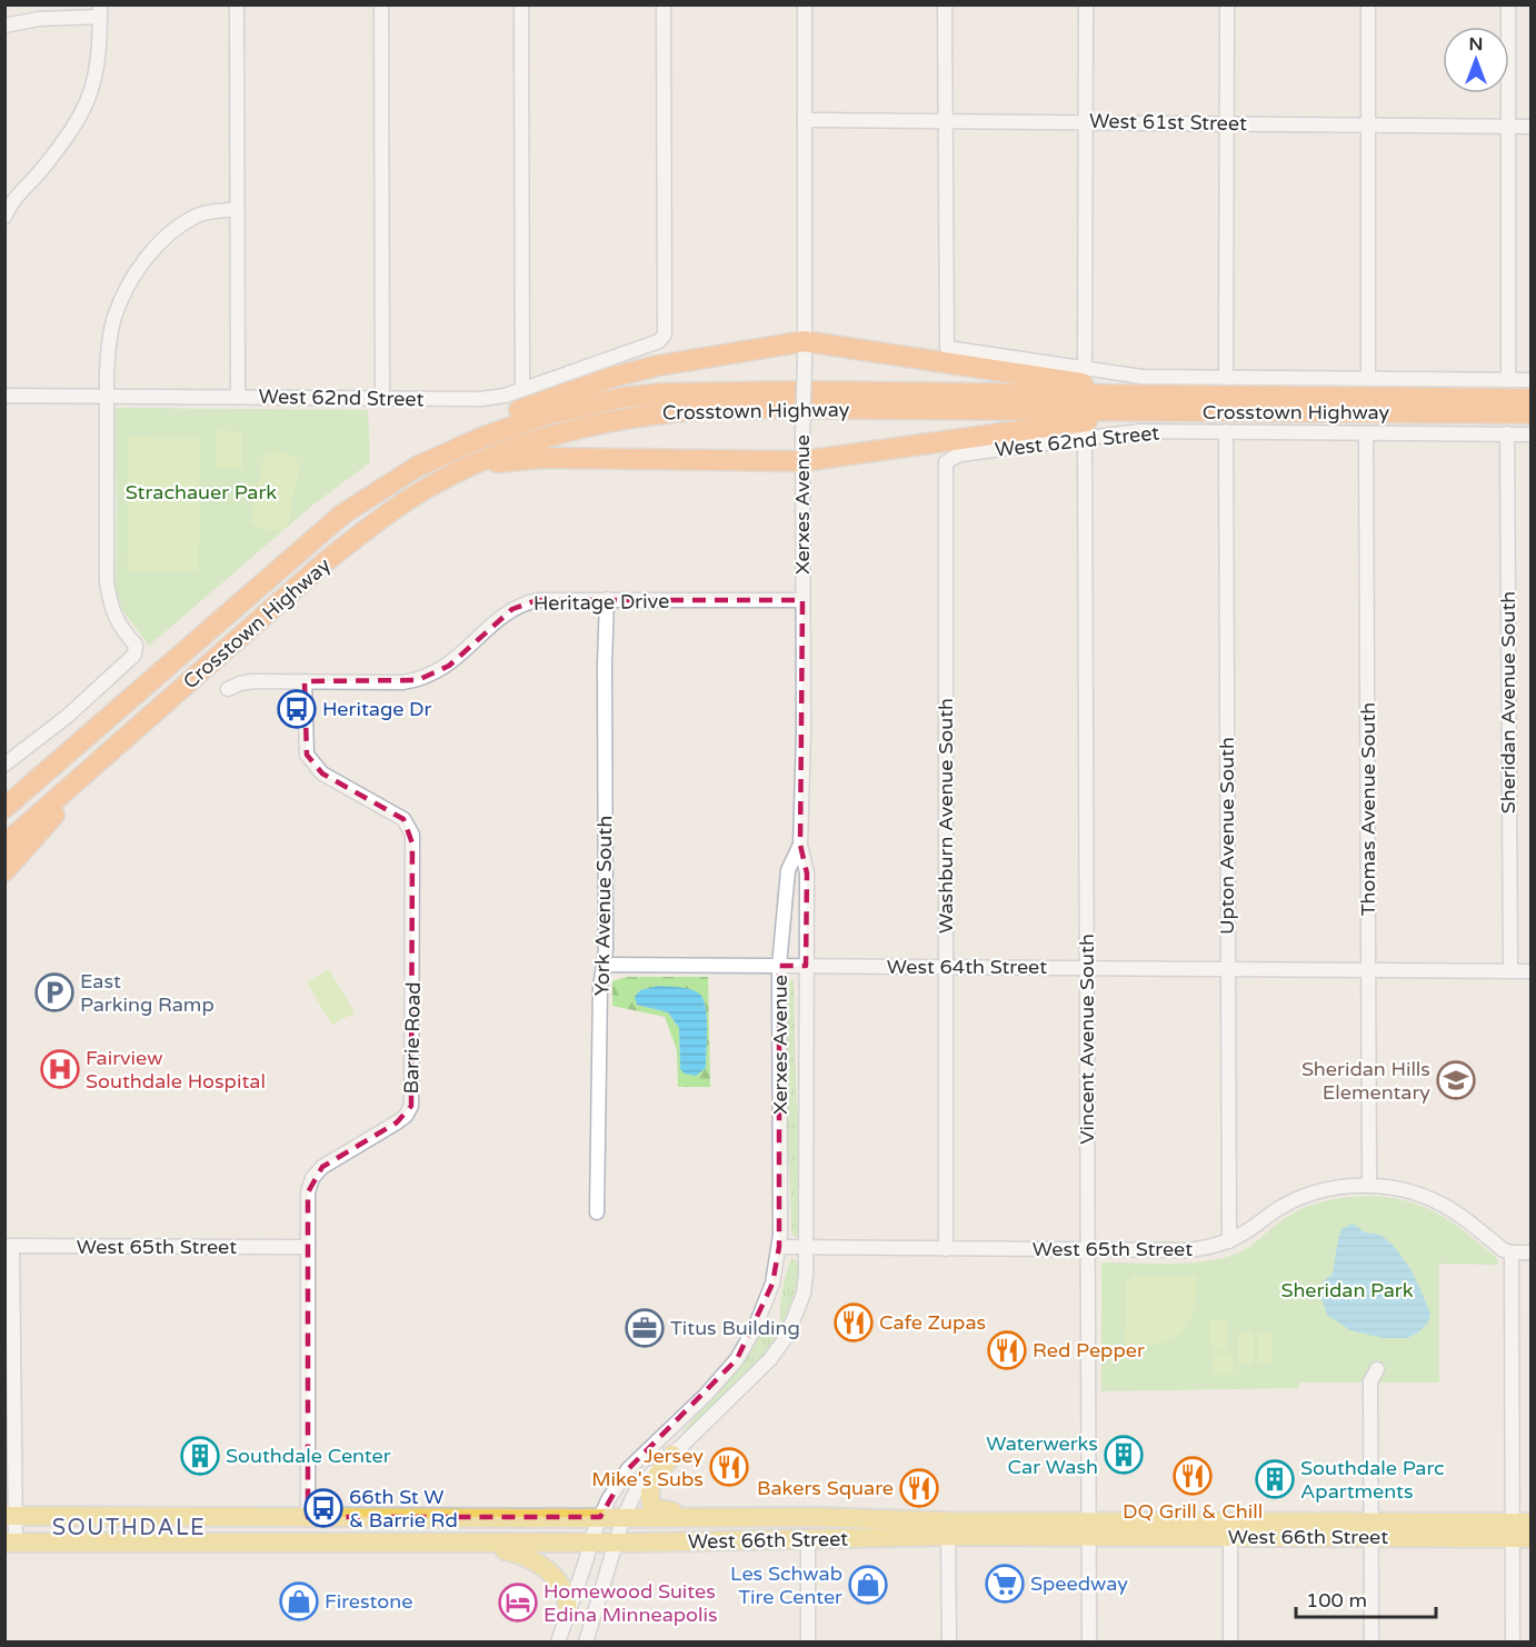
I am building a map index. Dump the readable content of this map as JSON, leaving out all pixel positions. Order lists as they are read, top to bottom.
{
  "streets": {
    "highway": ["Crosstown Highway"],
    "main road": ["West 66th Street"],
    "street": [
      "West 61st Street",
      "West 62nd Street",
      "Xerxes Avenue",
      "Heritage Drive",
      "Sheridan Avenue South",
      "Thomas Avenue South",
      "Washburn Avenue South",
      "Upton Avenue South",
      "York Avenue South",
      "West 64th Street",
      "Barrie Road",
      "Vincent Avenue South",
      "West 65th Street"
    ]
  },
  "crossings": [
    ["West 61st Street", "Xerxes Avenue"],
    ["West 62nd Street", "Sheridan Avenue South"],
    ["West 62nd Street", "Thomas Avenue South"],
    ["West 62nd Street", "Washburn Avenue South"],
    ["West 62nd Street", "Upton Avenue South"],
    ["West 62nd Street", "Vincent Avenue South"],
    ["Xerxes Avenue", "Heritage Drive"],
    ["Xerxes Avenue", "West 64th Street"],
    ["Xerxes Avenue", "West 65th Street"],
    ["Heritage Drive", "York Avenue South"],
    ["Heritage Drive", "Barrie Road"],
    ["Sheridan Avenue South", "West 64th Street"],
    ["Thomas Avenue South", "West 64th Street"],
    ["Thomas Avenue South", "West 65th Street"],
    ["Washburn Avenue South", "West 64th Street"],
    ["Washburn Avenue South", "West 65th Street"],
    ["Upton Avenue South", "West 64th Street"],
    ["Upton Avenue South", "West 65th Street"],
    ["York Avenue South", "West 64th Street"],
    ["West 64th Street", "Vincent Avenue South"],
    ["Barrie Road", "West 65th Street"],
    ["Barrie Road", "West 66th Street"],
    ["Vincent Avenue South", "West 65th Street"],
    ["Vincent Avenue South", "West 66th Street"]
  ],
  "districts": ["SOUTHDALE"],
  "parks": ["Strachauer Park", "Sheridan Park"],
  "places": {
    "bus stop": ["Heritage Dr", "66th St W & Barrie Rd"],
    "parking": ["East Parking Ramp"],
    "hospital": ["Fairview Southdale Hospital"],
    "school or university": ["Sheridan Hills Elementary"],
    "restaurant": [
      "Cafe Zupas",
      "Red Pepper",
      "Jersey Mike's Subs",
      "DQ Grill & Chill",
      "Bakers Square"
    ],
    "office": ["Titus Building"],
    "building": ["Waterwerks Car Wash", "Southdale Center", "Southdale Parc Apartments"],
    "supermarket": ["Speedway"],
    "shop": ["Les Schwab Tire Center", "Firestone"],
    "hotel": ["Homewood Suites Edina Minneapolis"]
  },
  "scale_bar": "100 m",
  "north": "top"
}
